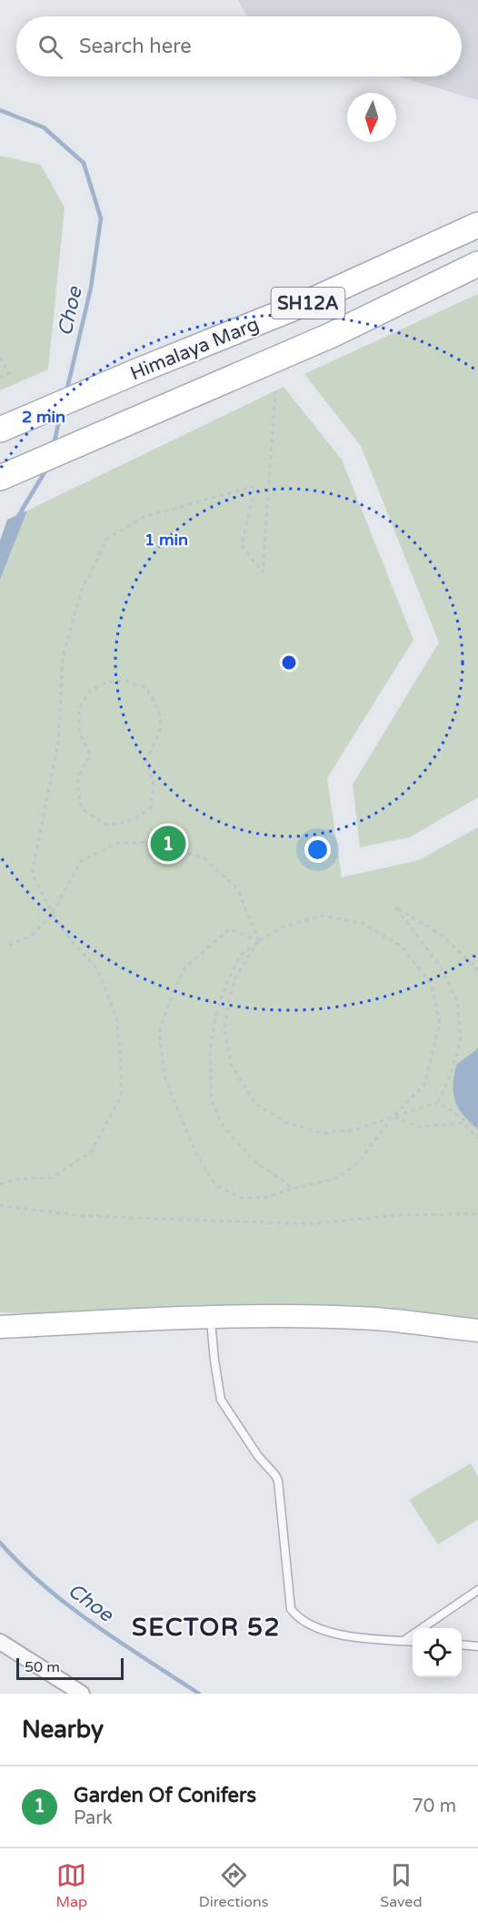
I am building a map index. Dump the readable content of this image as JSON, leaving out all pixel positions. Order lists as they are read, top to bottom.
{
  "streets": {
    "main road": ["SH12A", "Himalaya Marg"]
  },
  "districts": ["SECTOR 52"],
  "water": ["Choe"],
  "scale_bar": "50 m",
  "north": "bottom",
  "page": {
    "search": "Search here",
    "pins": "1",
    "scale": "50 m",
    "heading": "Nearby",
    "list": [
      {
        "mark": "1",
        "name": "Garden Of Conifers",
        "note": "Park",
        "value": "70 m"
      }
    ],
    "nav": ["Map", "Directions", "Saved"]
  },
  "rings": ["2 min", "1 min"]
}
